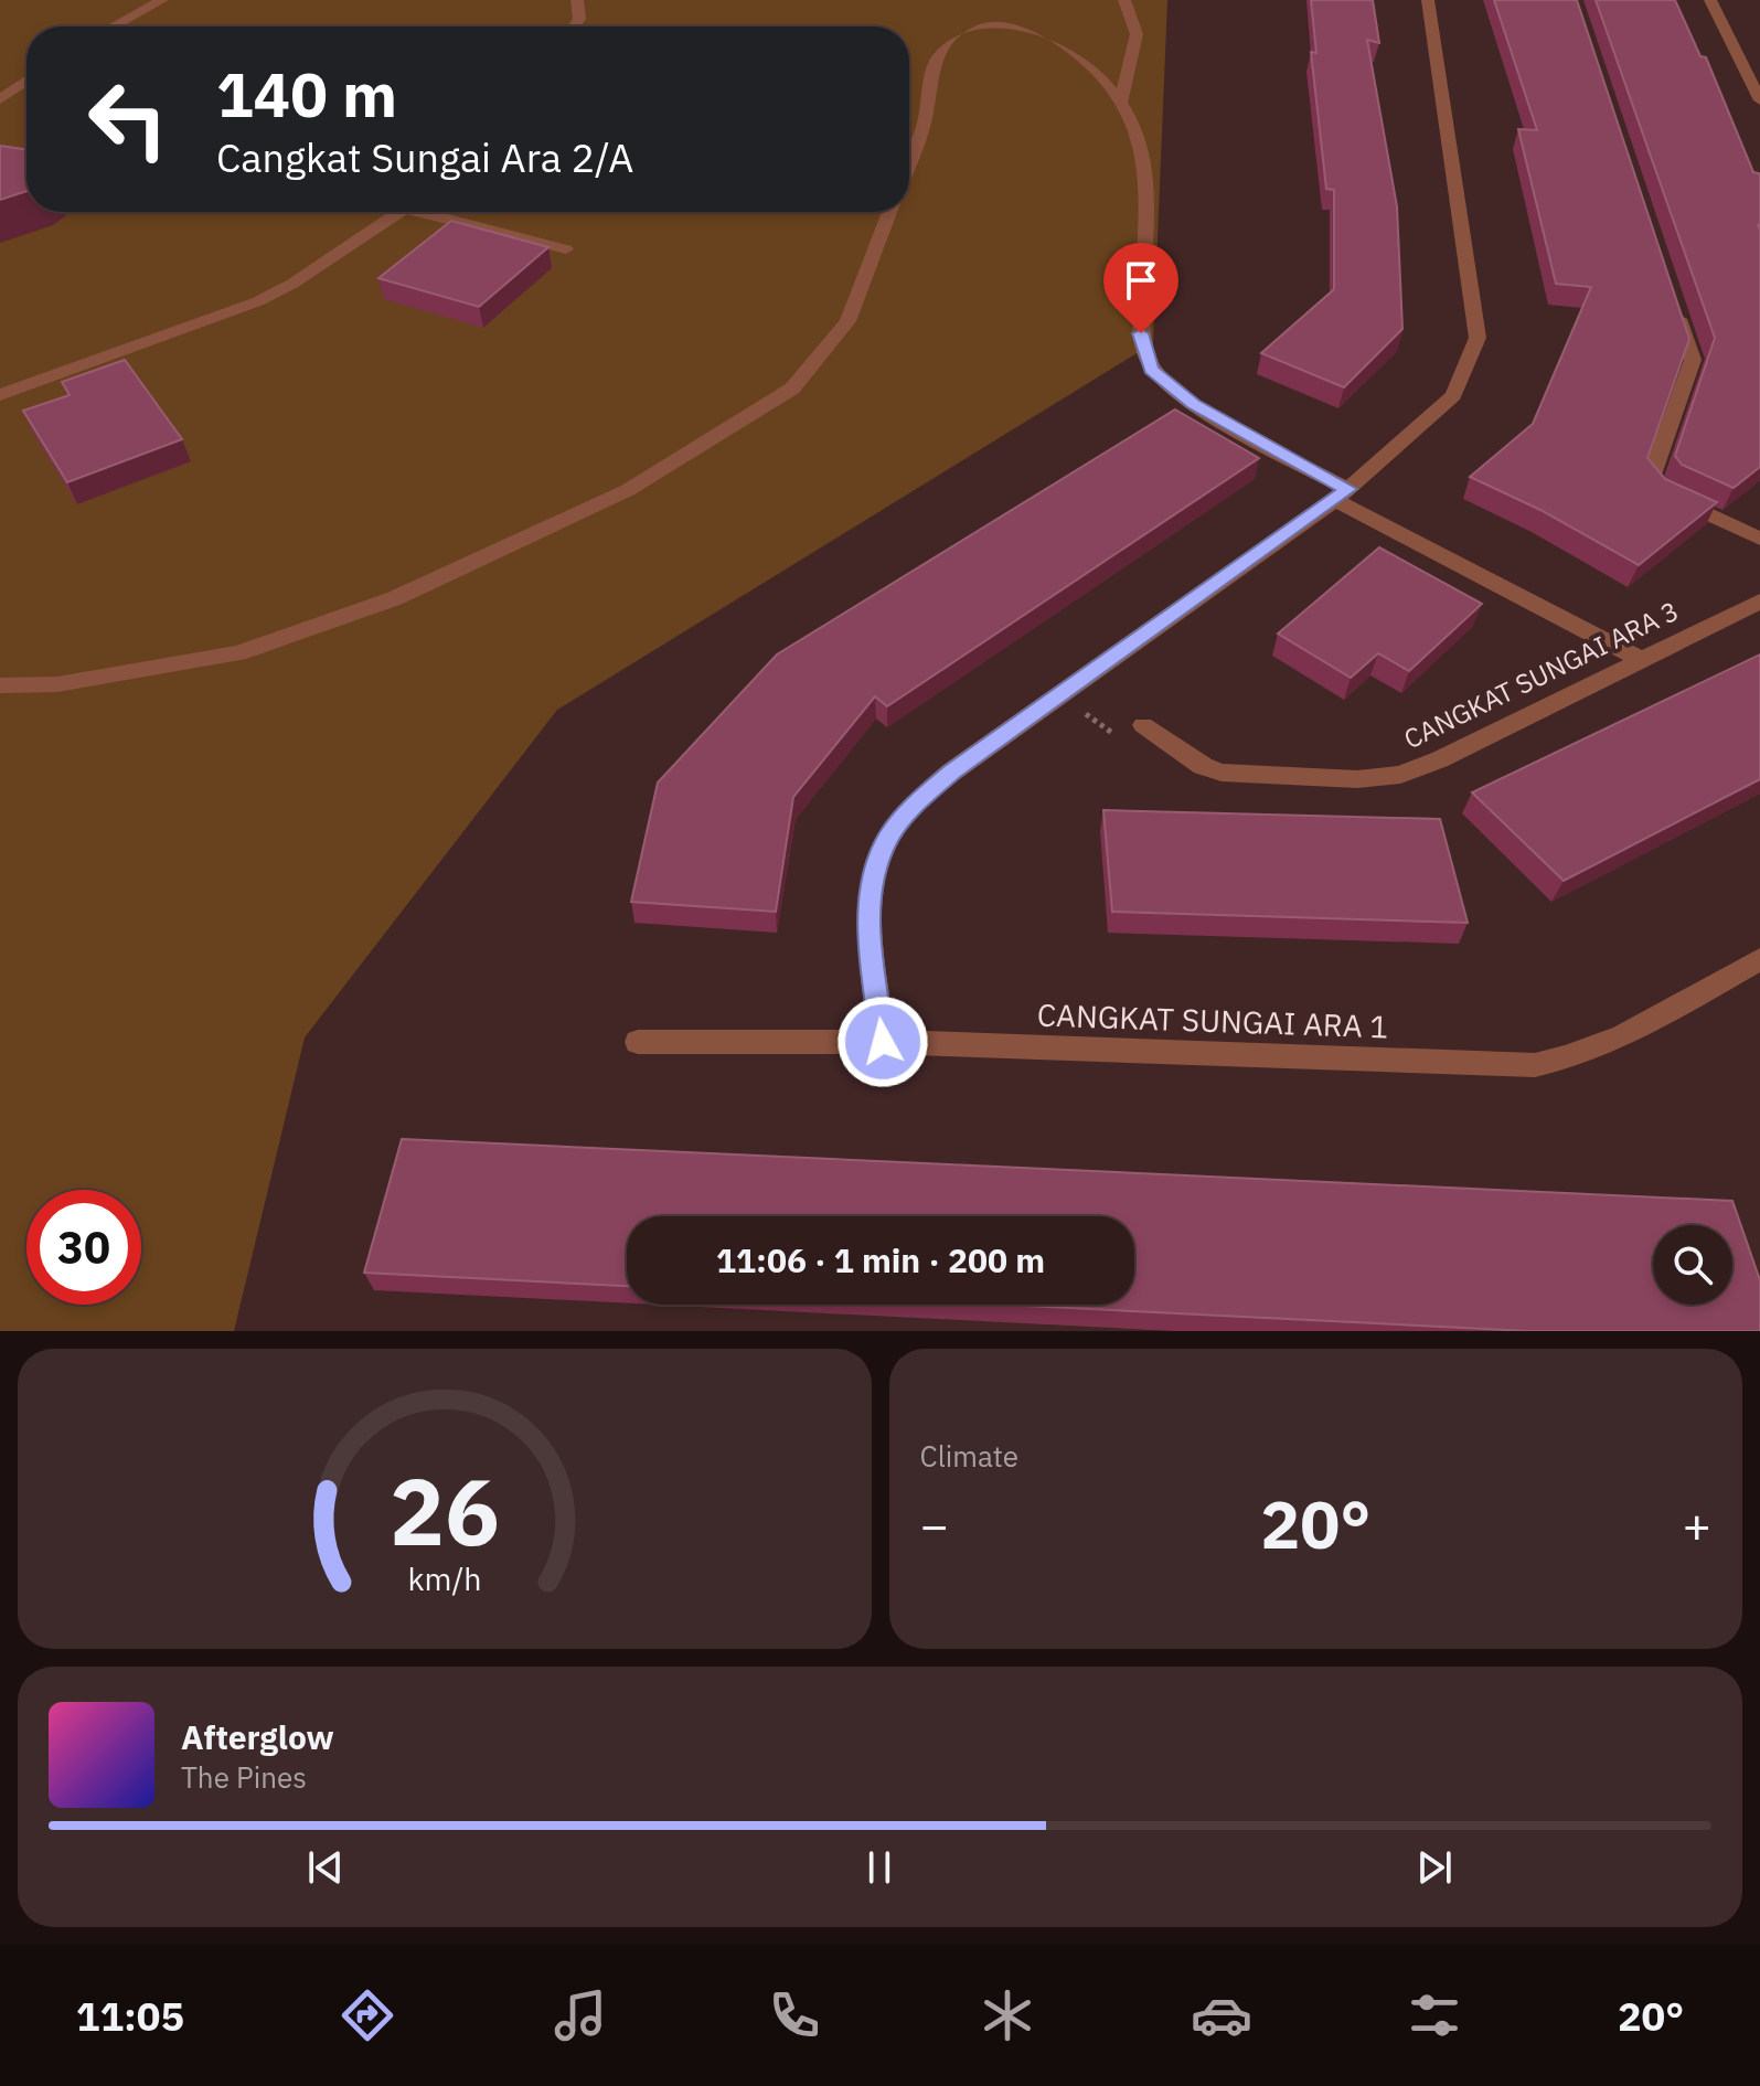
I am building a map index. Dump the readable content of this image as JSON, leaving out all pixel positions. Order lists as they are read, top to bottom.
{
  "streets": {
    "street": ["CANGKAT SUNGAI ARA 3", "CANGKAT SUNGAI ARA 1"]
  },
  "page": {
    "turn": ["140 m", "Cangkat Sungai Ara 2/A"],
    "limit": "30",
    "trip": "11:06 · 1 min · 200 m",
    "tile": "Climate",
    "heat": ["−", "20°", "+"],
    "song": ["Afterglow", "The Pines"],
    "tabs": ["11:05", "20°"],
    "gauge": ["26", "km/h"]
  }
}
